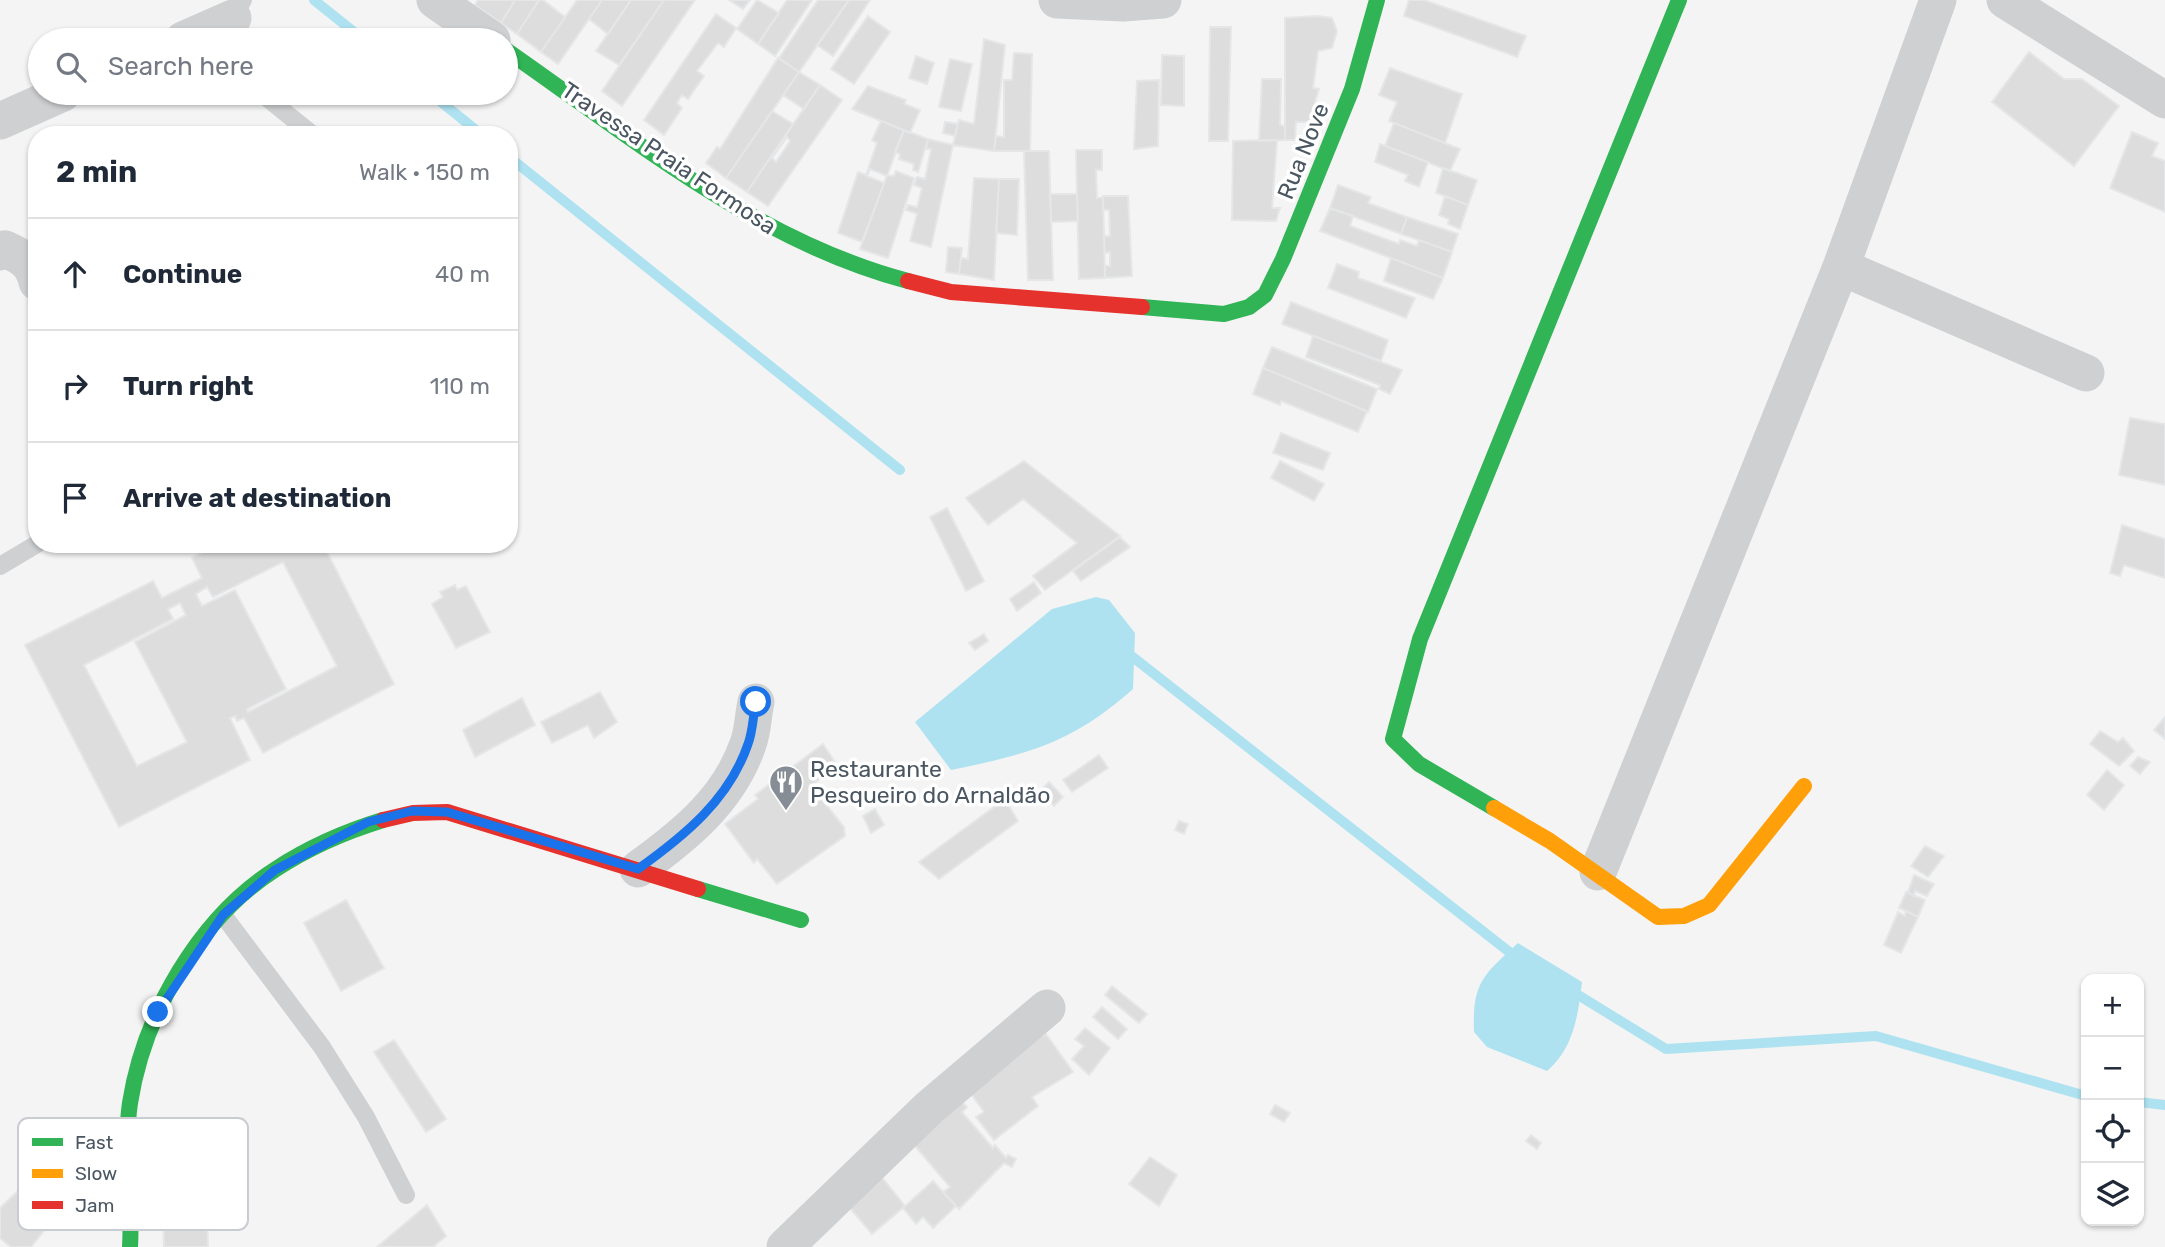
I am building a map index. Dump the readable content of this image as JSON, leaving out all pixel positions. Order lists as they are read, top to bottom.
{
  "streets": {
    "street": ["Rua Nove", "Travessa Praia Formosa"]
  },
  "crossings": [
    ["Rua Nove", "Travessa Praia Formosa"]
  ],
  "places": {
    "restaurant": ["Restaurante Pesqueiro do Arnaldão"]
  },
  "legend": ["Fast", "Slow", "Jam"],
  "page": {
    "search": "Search here",
    "heading": ["2 min", "Walk · 150 m"],
    "list": [
      ["Continue", "40 m"],
      ["Turn right", "110 m"],
      "Arrive at destination"
    ],
    "map_buttons": ["+", "−"]
  }
}
